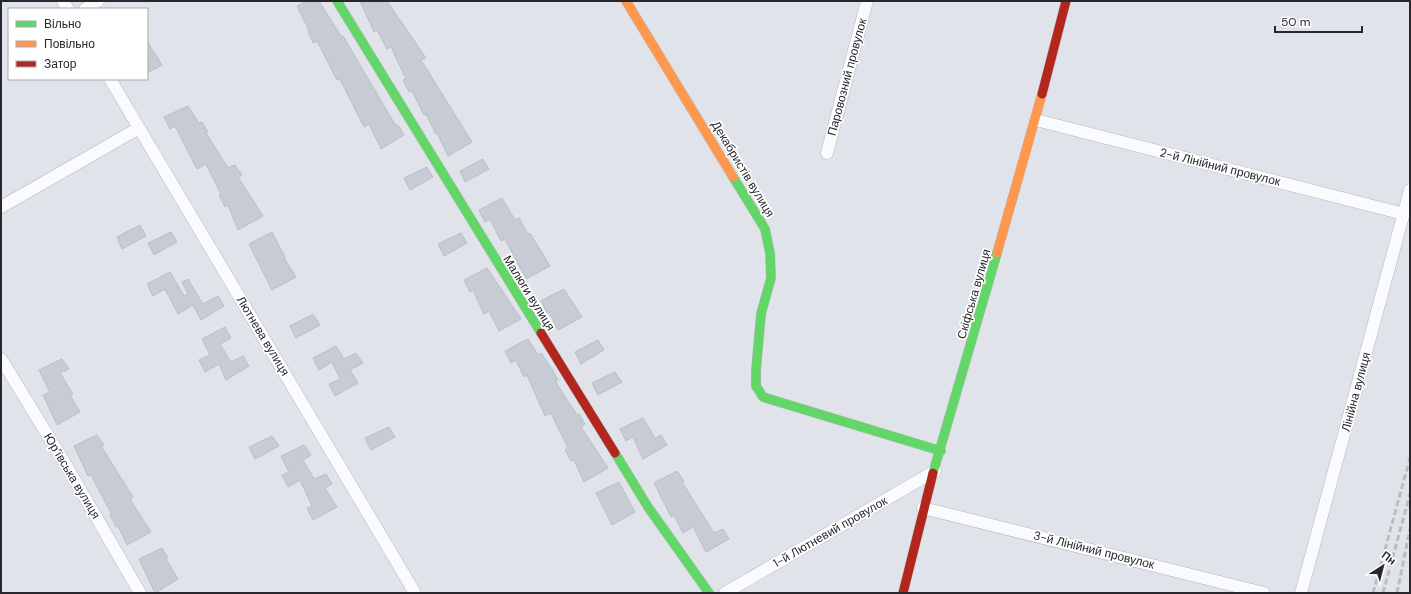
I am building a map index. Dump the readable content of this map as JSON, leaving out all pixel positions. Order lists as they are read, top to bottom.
{
  "streets": {
    "street": [
      "Паровозний провулок",
      "2-й Лінійний провулок",
      "Декабристів вулиця",
      "Малюги вулиця",
      "Скіфська вулиця",
      "Лютнева вулиця",
      "Лінійна вулиця",
      "Юр’ївська вулиця",
      "1-й Лютневий провулок",
      "3-й Лінійний провулок"
    ]
  },
  "crossings": [
    ["2-й Лінійний провулок", "Скіфська вулиця"],
    ["2-й Лінійний провулок", "Лінійна вулиця"],
    ["Декабристів вулиця", "Скіфська вулиця"],
    ["Скіфська вулиця", "1-й Лютневий провулок"],
    ["Скіфська вулиця", "3-й Лінійний провулок"]
  ],
  "legend": ["Вільно", "Повільно", "Затор"],
  "scale_bar": "50 m",
  "north": "top right"
}
